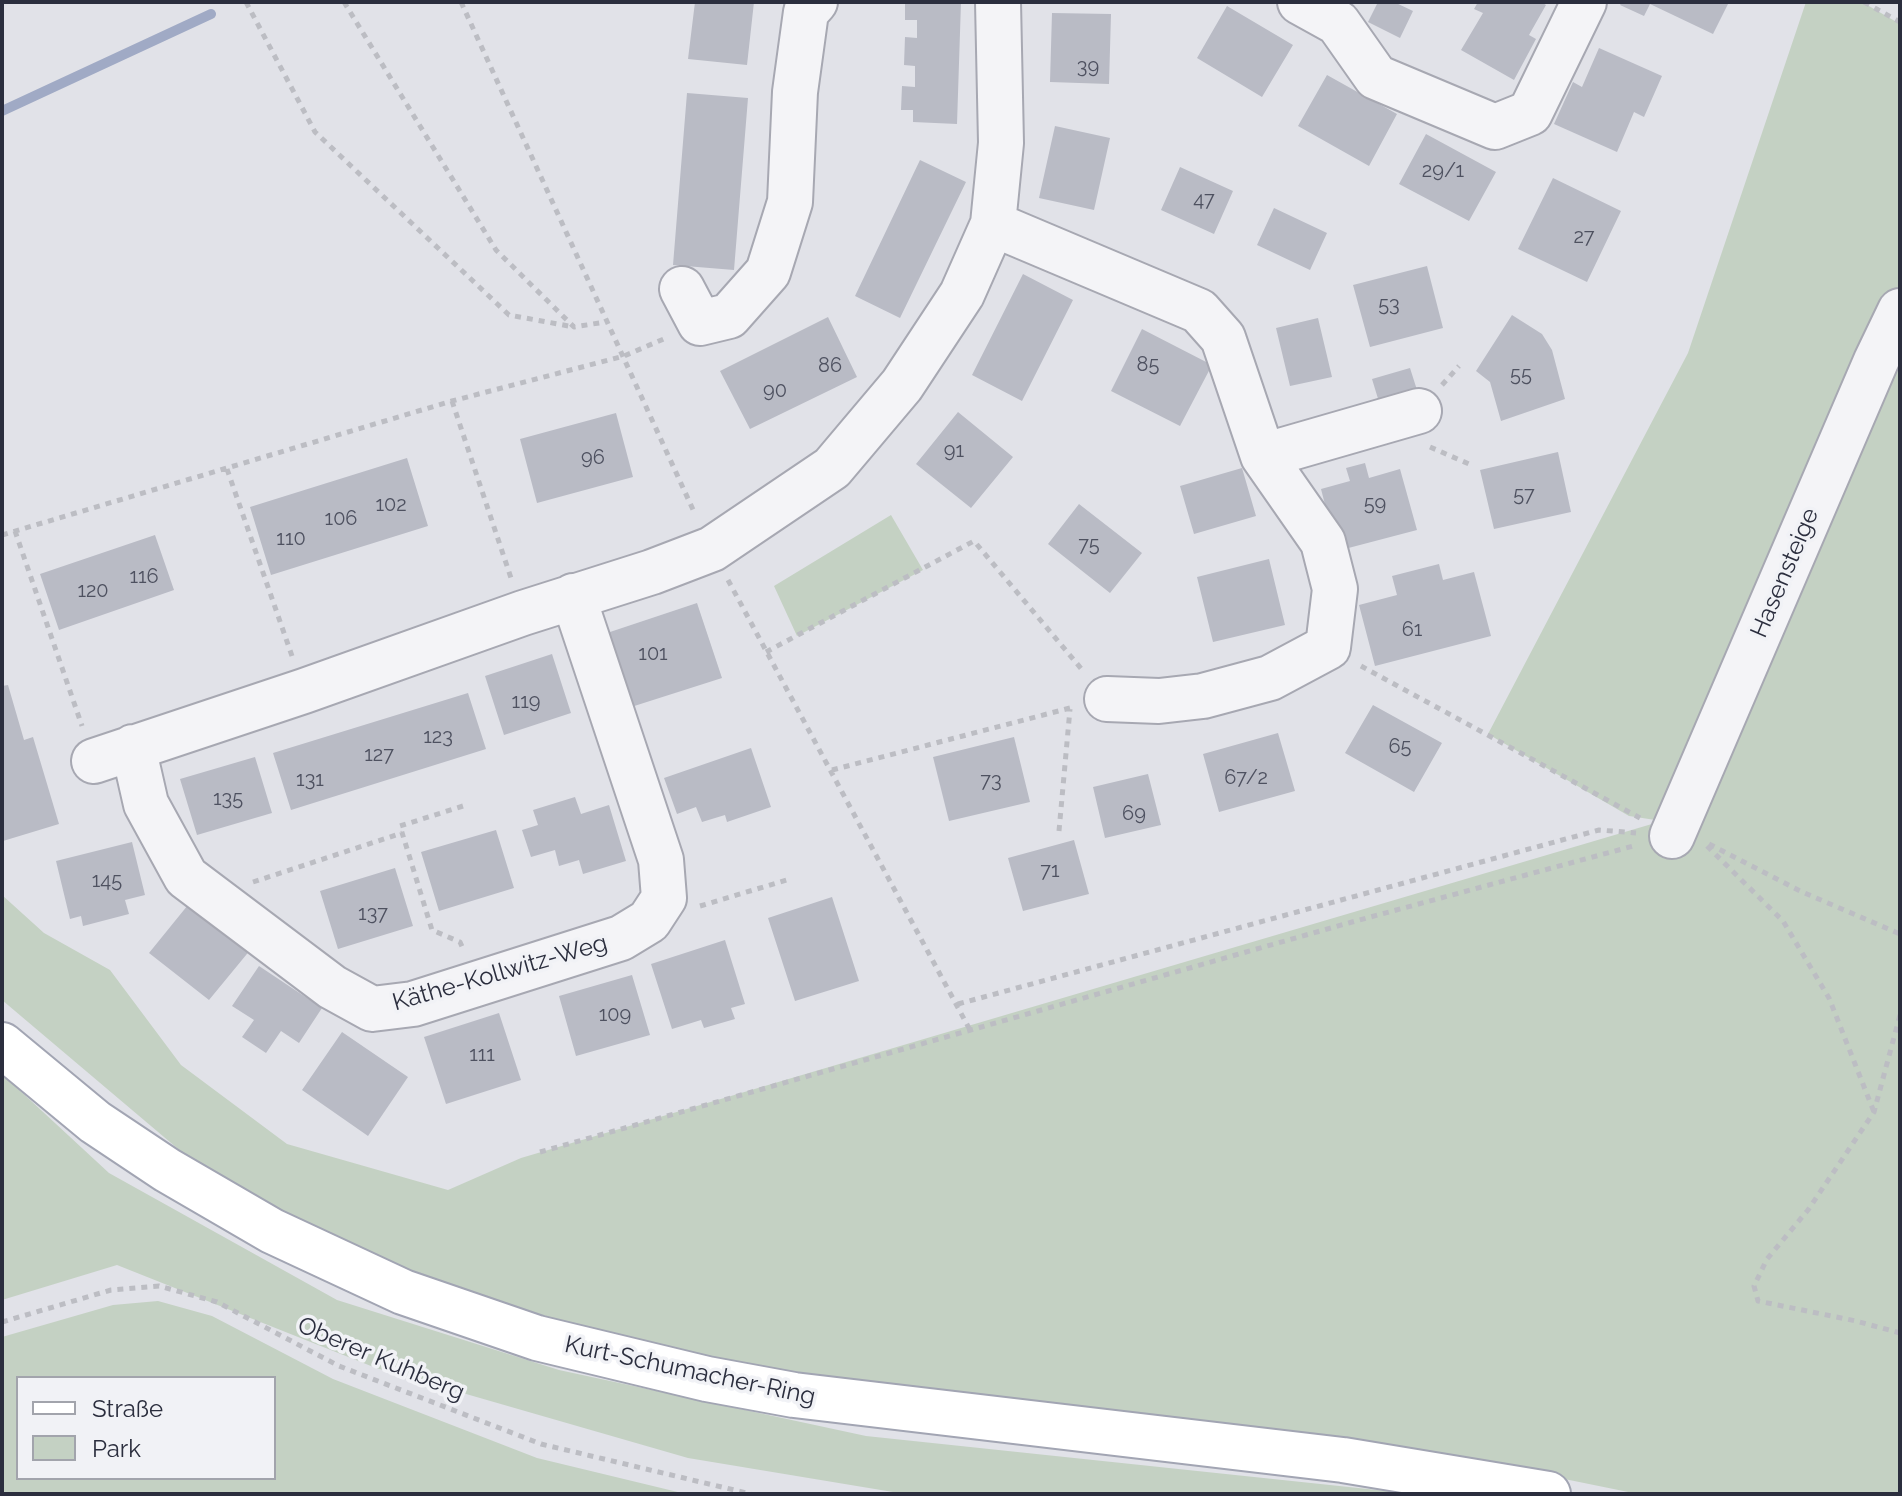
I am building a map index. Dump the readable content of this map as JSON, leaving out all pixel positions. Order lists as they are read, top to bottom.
{
  "streets": {
    "main road": ["Kurt-Schumacher-Ring"],
    "street": ["Hasensteige", "Käthe-Kollwitz-Weg"],
    "path": ["Oberer Kuhberg"]
  },
  "house_numbers": [
    "39",
    "29/1",
    "47",
    "27",
    "53",
    "85",
    "86",
    "55",
    "90",
    "91",
    "96",
    "57",
    "59",
    "102",
    "106",
    "110",
    "75",
    "116",
    "120",
    "61",
    "101",
    "119",
    "123",
    "65",
    "127",
    "67/2",
    "131",
    "73",
    "135",
    "69",
    "71",
    "145",
    "137",
    "109",
    "111"
  ],
  "legend": ["Straße", "Park"]
}
